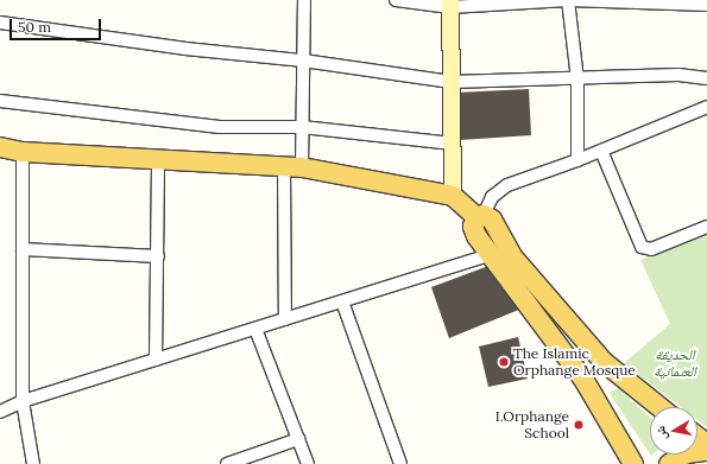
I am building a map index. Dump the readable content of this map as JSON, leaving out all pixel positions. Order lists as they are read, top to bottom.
{
  "parks": ["الحديقة العثمانية"],
  "places": ["The Islamic Orphange Mosque", "I.Orphange School"],
  "scale_bar": "50 m",
  "north": "left"
}
